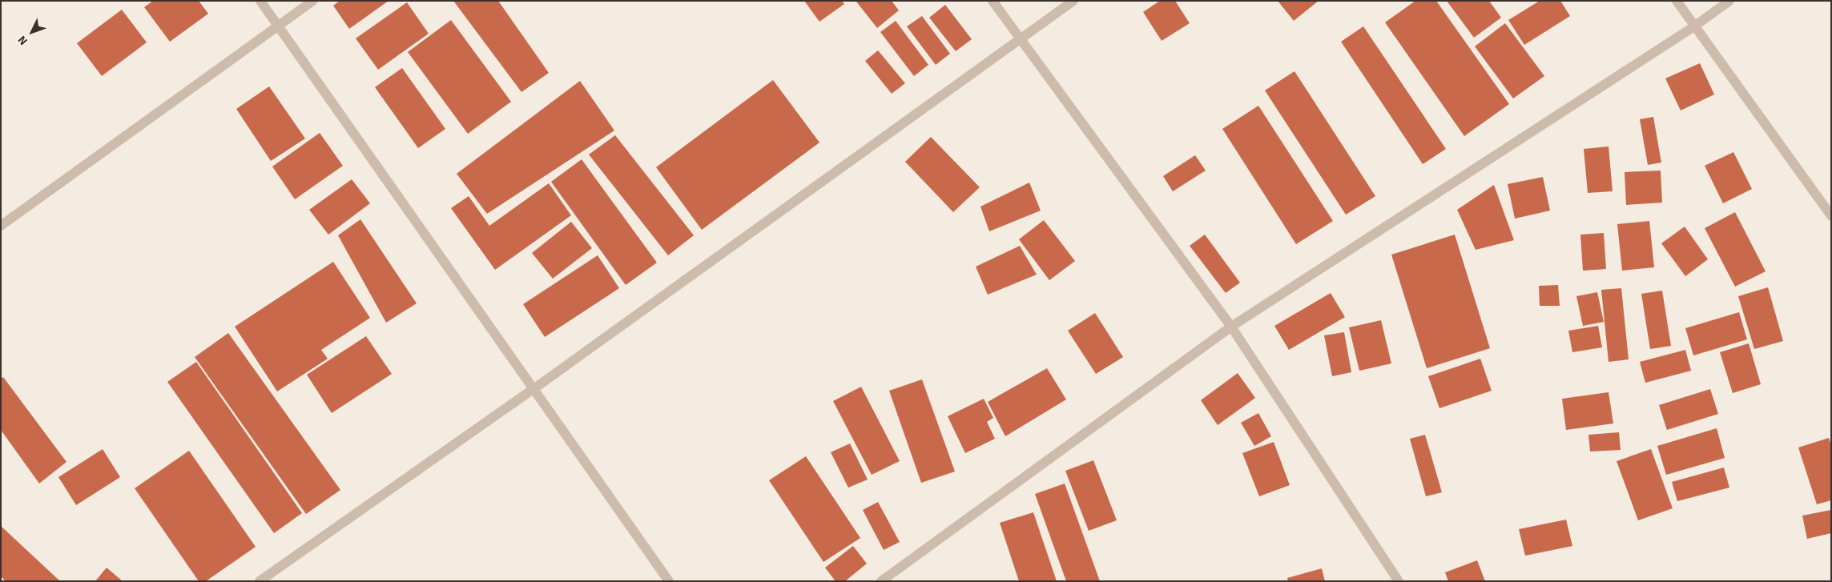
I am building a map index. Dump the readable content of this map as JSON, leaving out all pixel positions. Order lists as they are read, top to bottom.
{
  "north": "bottom left"
}
